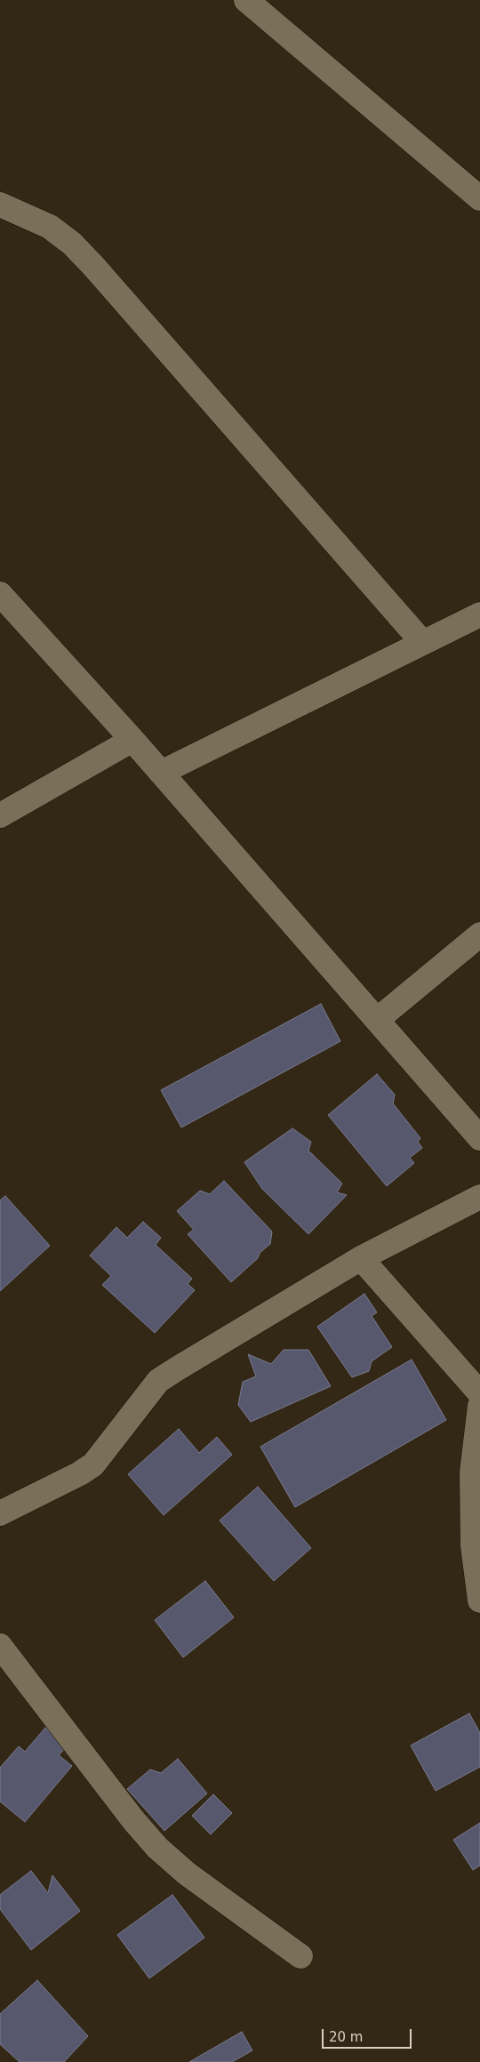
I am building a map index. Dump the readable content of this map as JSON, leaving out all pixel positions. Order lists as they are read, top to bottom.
{
  "scale_bar": "20 m"
}
